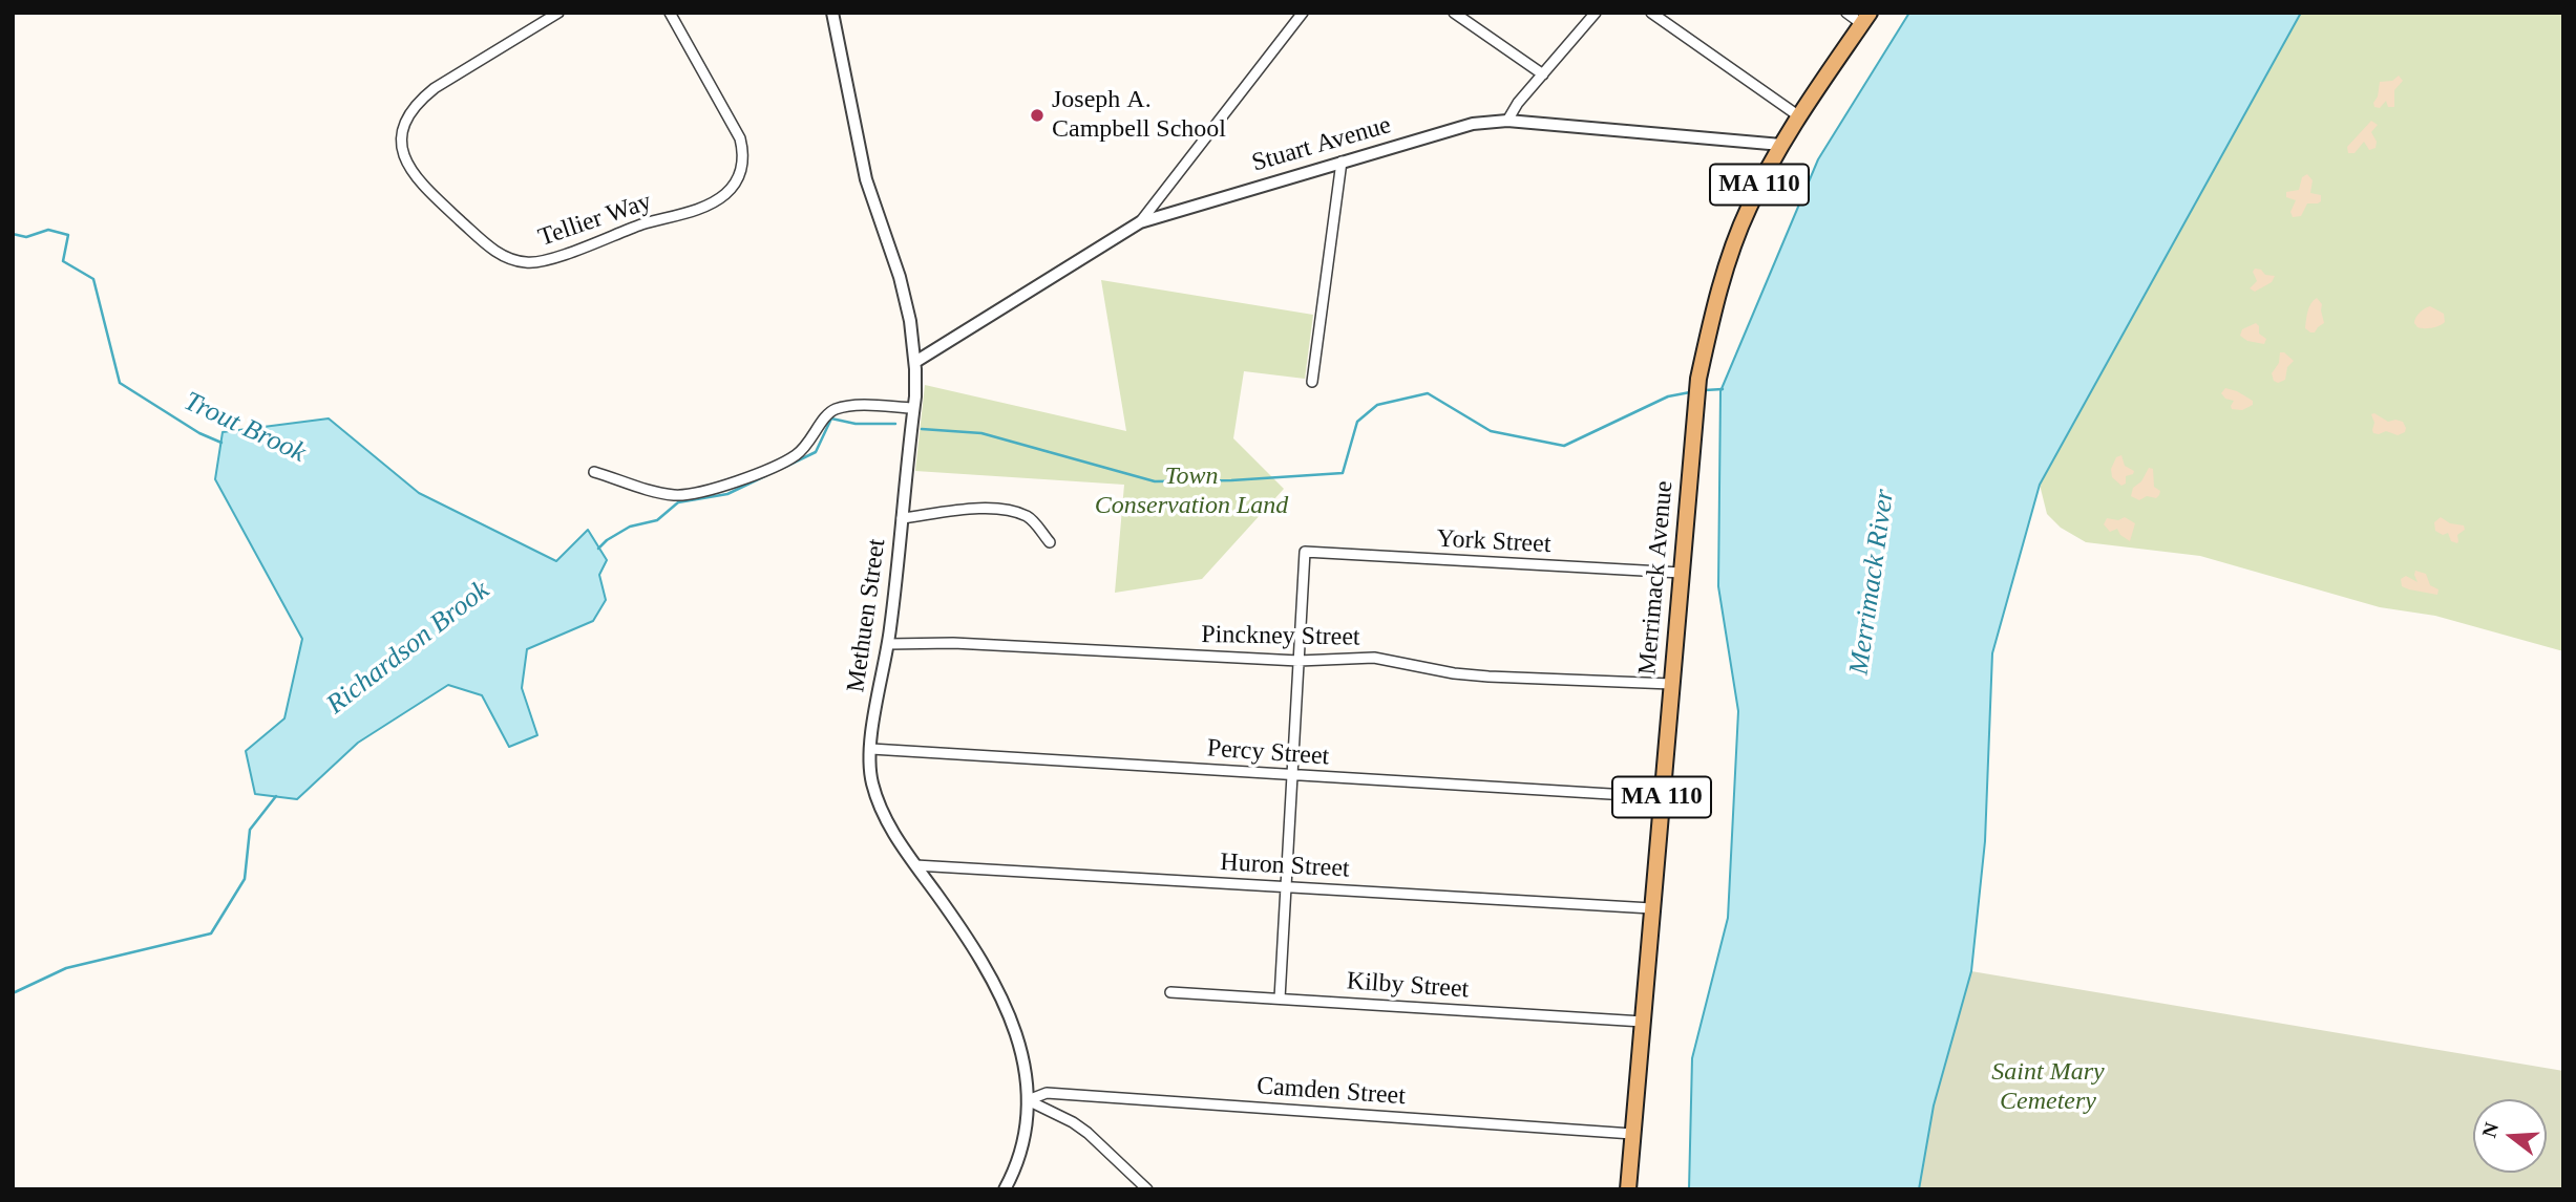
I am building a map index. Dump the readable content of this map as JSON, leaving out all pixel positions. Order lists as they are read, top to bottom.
{
  "streets": {
    "main road": ["MA 110", "Merrimack Avenue"],
    "street": [
      "Stuart Avenue",
      "Tellier Way",
      "York Street",
      "Methuen Street",
      "Pinckney Street",
      "Percy Street",
      "Huron Street",
      "Kilby Street",
      "Camden Street"
    ]
  },
  "crossings": [
    ["Stuart Avenue", "Merrimack Avenue"],
    ["Stuart Avenue", "Methuen Street"],
    ["York Street", "Merrimack Avenue"],
    ["York Street", "Pinckney Street"],
    ["Merrimack Avenue", "Pinckney Street"],
    ["Merrimack Avenue", "Percy Street"],
    ["Merrimack Avenue", "Huron Street"],
    ["Merrimack Avenue", "Kilby Street"],
    ["Merrimack Avenue", "Camden Street"],
    ["Methuen Street", "Pinckney Street"],
    ["Methuen Street", "Percy Street"],
    ["Methuen Street", "Huron Street"],
    ["Methuen Street", "Camden Street"]
  ],
  "water": ["Trout Brook", "Merrimack River", "Richardson Brook"],
  "parks": ["Town Conservation Land", "Saint Mary Cemetery"],
  "places": ["Joseph A. Campbell School"],
  "north": "left"
}
